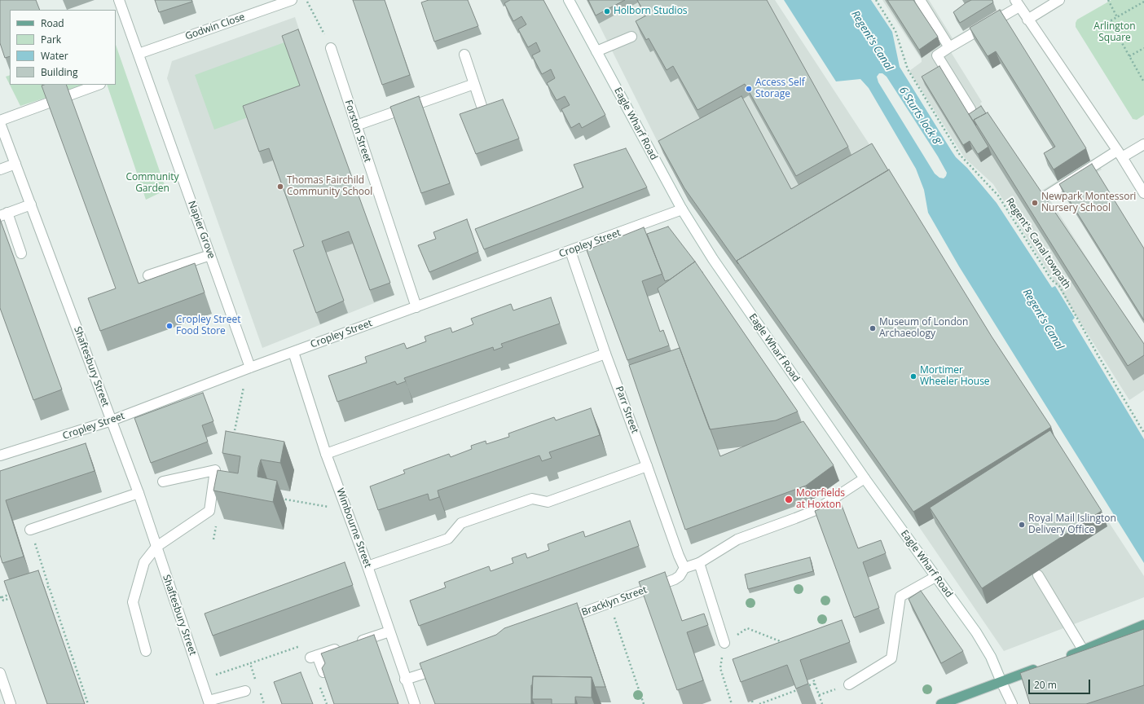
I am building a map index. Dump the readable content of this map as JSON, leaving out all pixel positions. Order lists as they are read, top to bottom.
{
  "streets": {
    "street": [
      "Godwin Close",
      "Eagle Wharf Road",
      "Forston Street",
      "Napier Grove",
      "Cropley Street",
      "Shaftesbury Street",
      "Parr Street",
      "Wimbourne Street",
      "Bracklyn Street"
    ],
    "path": ["Regent's Canal towpath"]
  },
  "crossings": [
    ["Godwin Close", "Napier Grove"],
    ["Eagle Wharf Road", "Cropley Street"],
    ["Eagle Wharf Road", "Bracklyn Street"],
    ["Forston Street", "Cropley Street"],
    ["Napier Grove", "Cropley Street"],
    ["Cropley Street", "Shaftesbury Street"],
    ["Cropley Street", "Parr Street"],
    ["Cropley Street", "Wimbourne Street"],
    ["Parr Street", "Bracklyn Street"]
  ],
  "water": ["Regent's Canal", "6 Sturts lock 8'"],
  "parks": ["Arlington Square", "Community Garden"],
  "places": [
    "Holborn Studios",
    "Access Self Storage",
    "Thomas Fairchild Community School",
    "Newpark Montessori Nursery School",
    "Cropley Street Food Store",
    "Museum of London Archaeology",
    "Mortimer Wheeler House",
    "Moorfields at Hoxton",
    "Royal Mail Islington Delivery Office"
  ],
  "legend": [
    "Road",
    "Park",
    "Water",
    "Building"
  ],
  "scale_bar": "20 m"
}
